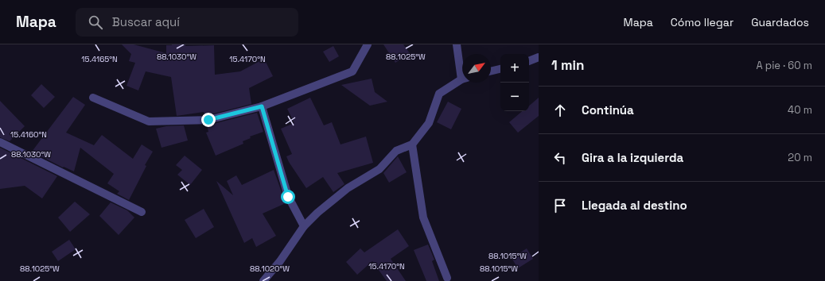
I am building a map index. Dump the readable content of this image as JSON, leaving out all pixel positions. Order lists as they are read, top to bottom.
{
  "north": "top right",
  "page": {
    "header": "Mapa",
    "search": "Buscar aquí",
    "nav": ["Mapa", "Cómo llegar", "Guardados"],
    "heading": ["1 min", "A pie · 60 m"],
    "map_buttons": ["+", "−"],
    "list": [
      ["Continúa", "40 m"],
      ["Gira a la izquierda", "20 m"],
      "Llegada al destino"
    ]
  },
  "coordinates": [
    "88.1030°W",
    "88.1025°W",
    "15.4165°N",
    "15.4170°N",
    "15.4160°N",
    "88.1015°W",
    "88.1020°W"
  ]
}
